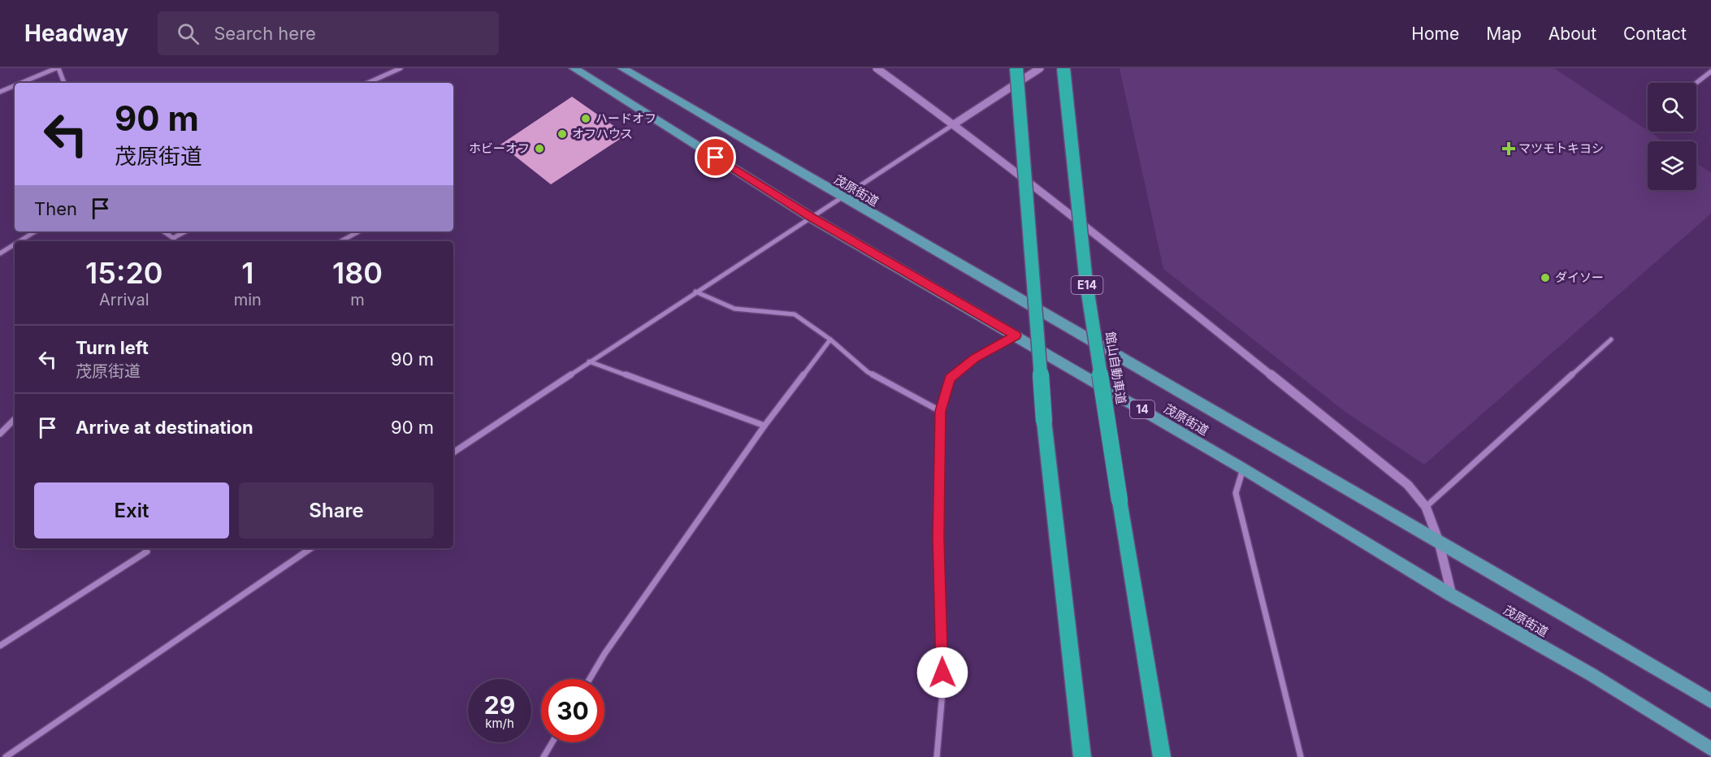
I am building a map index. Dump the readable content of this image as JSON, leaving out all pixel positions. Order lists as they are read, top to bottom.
{
  "streets": {
    "highway": ["E14", "館山自動車道"],
    "main road": ["茂原街道", "14"]
  },
  "places": {
    "other": [
      "ハードオフ",
      "オフハウス",
      "ホビーオフ",
      "ダイソー"
    ],
    "health": ["マツモトキヨシ"]
  },
  "page": {
    "header": "Headway",
    "search": "Search here",
    "nav": [
      "Home",
      "Map",
      "About",
      "Contact"
    ],
    "turn": ["90 m", "茂原街道"],
    "then": "Then",
    "eta": [
      "15:20",
      "Arrival",
      "1",
      "min",
      "180",
      "m"
    ],
    "list": [
      {
        "name": "Turn left",
        "note": "茂原街道",
        "value": "90 m"
      },
      {
        "name": "Arrive at destination",
        "value": "90 m"
      }
    ],
    "buttons": ["Exit", "Share"],
    "speed": "29 km/h",
    "limit": "30"
  }
}
